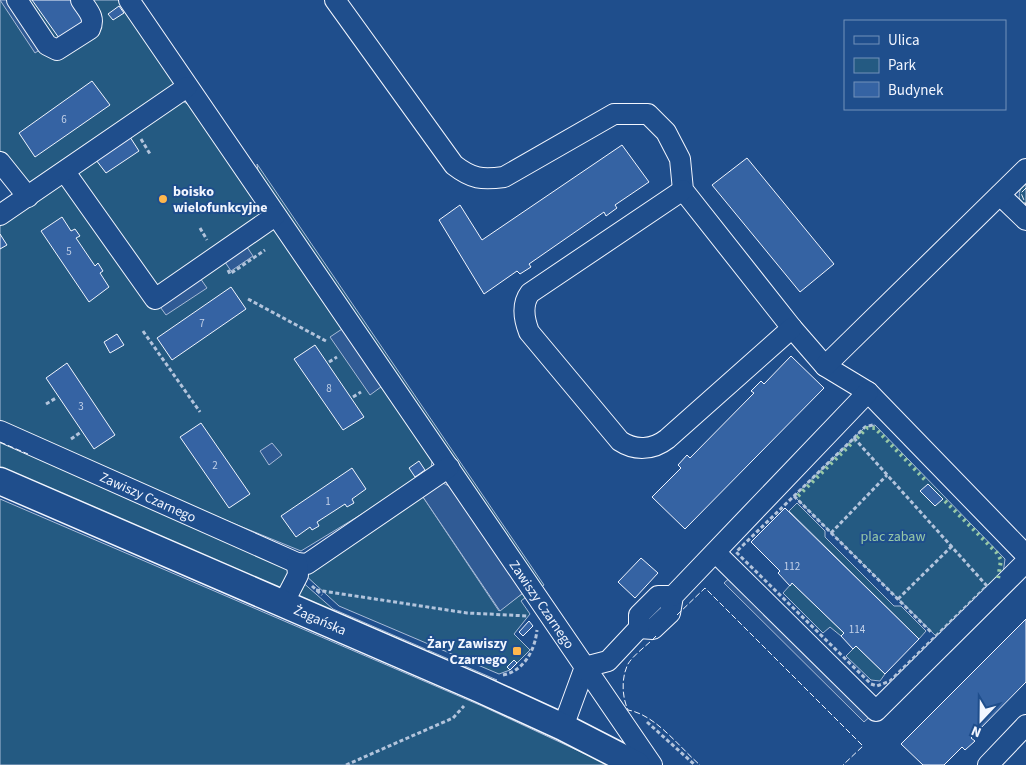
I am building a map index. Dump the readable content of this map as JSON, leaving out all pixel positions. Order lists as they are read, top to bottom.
{
  "streets": {
    "main road": ["Żagańska"],
    "street": ["Zawiszy Czarnego"]
  },
  "parks": ["plac zabaw"],
  "places": {
    "other": ["boisko wielofunkcyjne"],
    "transit": ["Żary Zawiszy Czarnego"]
  },
  "house_numbers": [
    "6",
    "5",
    "7",
    "8",
    "3",
    "2",
    "1",
    "112",
    "114"
  ],
  "legend": ["Ulica", "Park", "Budynek"],
  "north": "bottom"
}
